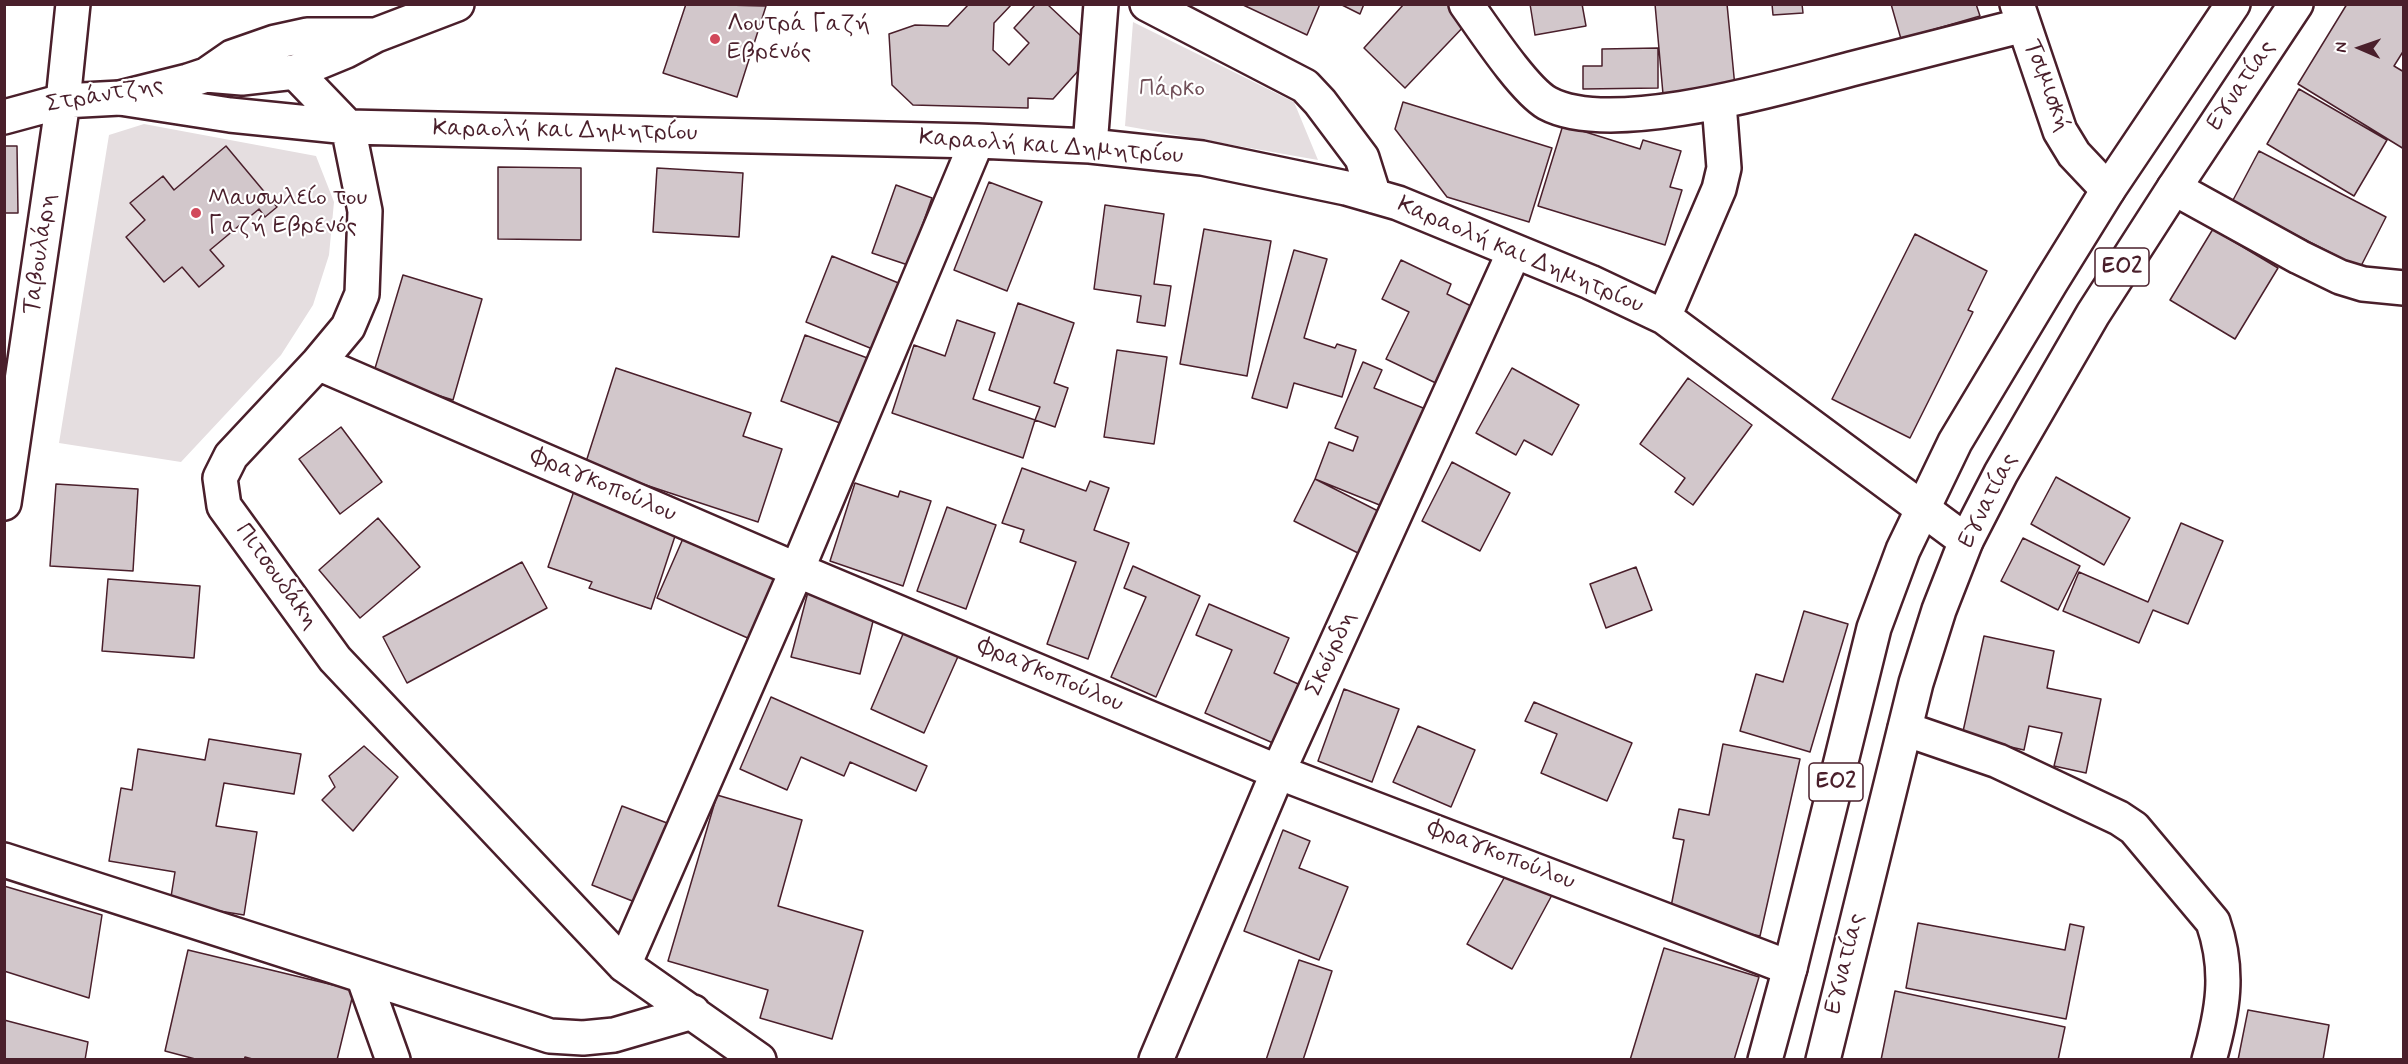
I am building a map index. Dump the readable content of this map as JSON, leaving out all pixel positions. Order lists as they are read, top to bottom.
{
  "streets": {
    "main road": [
      "Τσιμισκή",
      "Εγνατίας",
      "Στράντζης",
      "Καραολή και Δημητρίου",
      "Ταβουλάρη",
      "ΕΟ2",
      "Φραγκοπούλου",
      "Πιτσουδάκη",
      "Σκούρδη"
    ]
  },
  "crossings": [
    ["Τσιμισκή", "ΕΟ2"],
    ["Εγνατίας", "Καραολή και Δημητρίου"],
    ["Στράντζης", "Καραολή και Δημητρίου"],
    ["Στράντζης", "Ταβουλάρη"],
    ["Καραολή και Δημητρίου", "ΕΟ2"],
    ["Καραολή και Δημητρίου", "Πιτσουδάκη"],
    ["Καραολή και Δημητρίου", "Σκούρδη"],
    ["ΕΟ2", "Φραγκοπούλου"],
    ["Φραγκοπούλου", "Πιτσουδάκη"],
    ["Φραγκοπούλου", "Σκούρδη"]
  ],
  "parks": ["Πάρκο"],
  "places": ["Λουτρά Γαζή Εβρενός", "Μαυσωλείο του Γαζή Εβρενός"],
  "north": "left"
}
